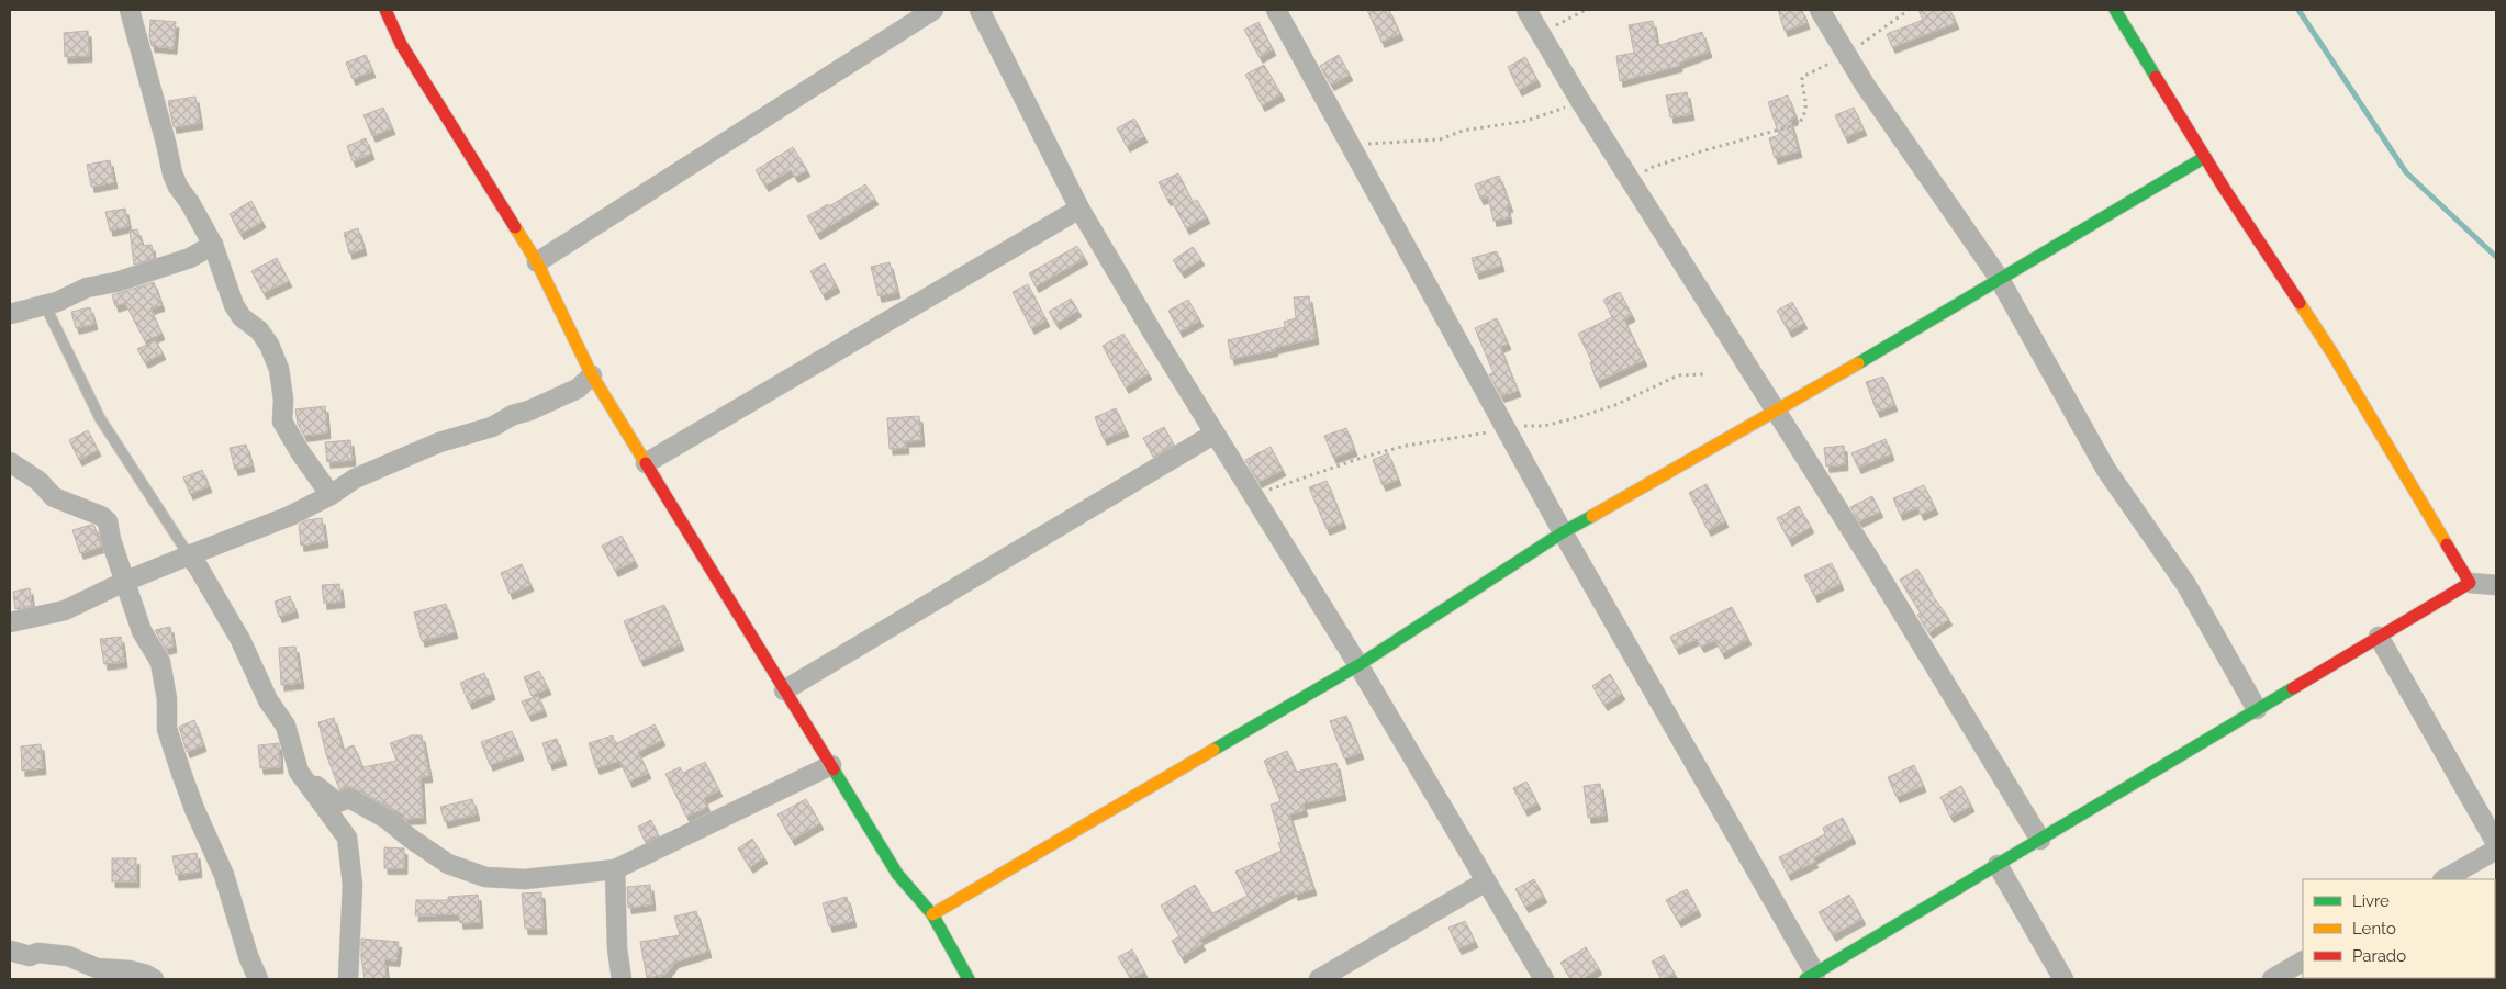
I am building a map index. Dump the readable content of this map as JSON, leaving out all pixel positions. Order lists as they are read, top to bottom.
{
  "legend": ["Livre", "Lento", "Parado"]
}
